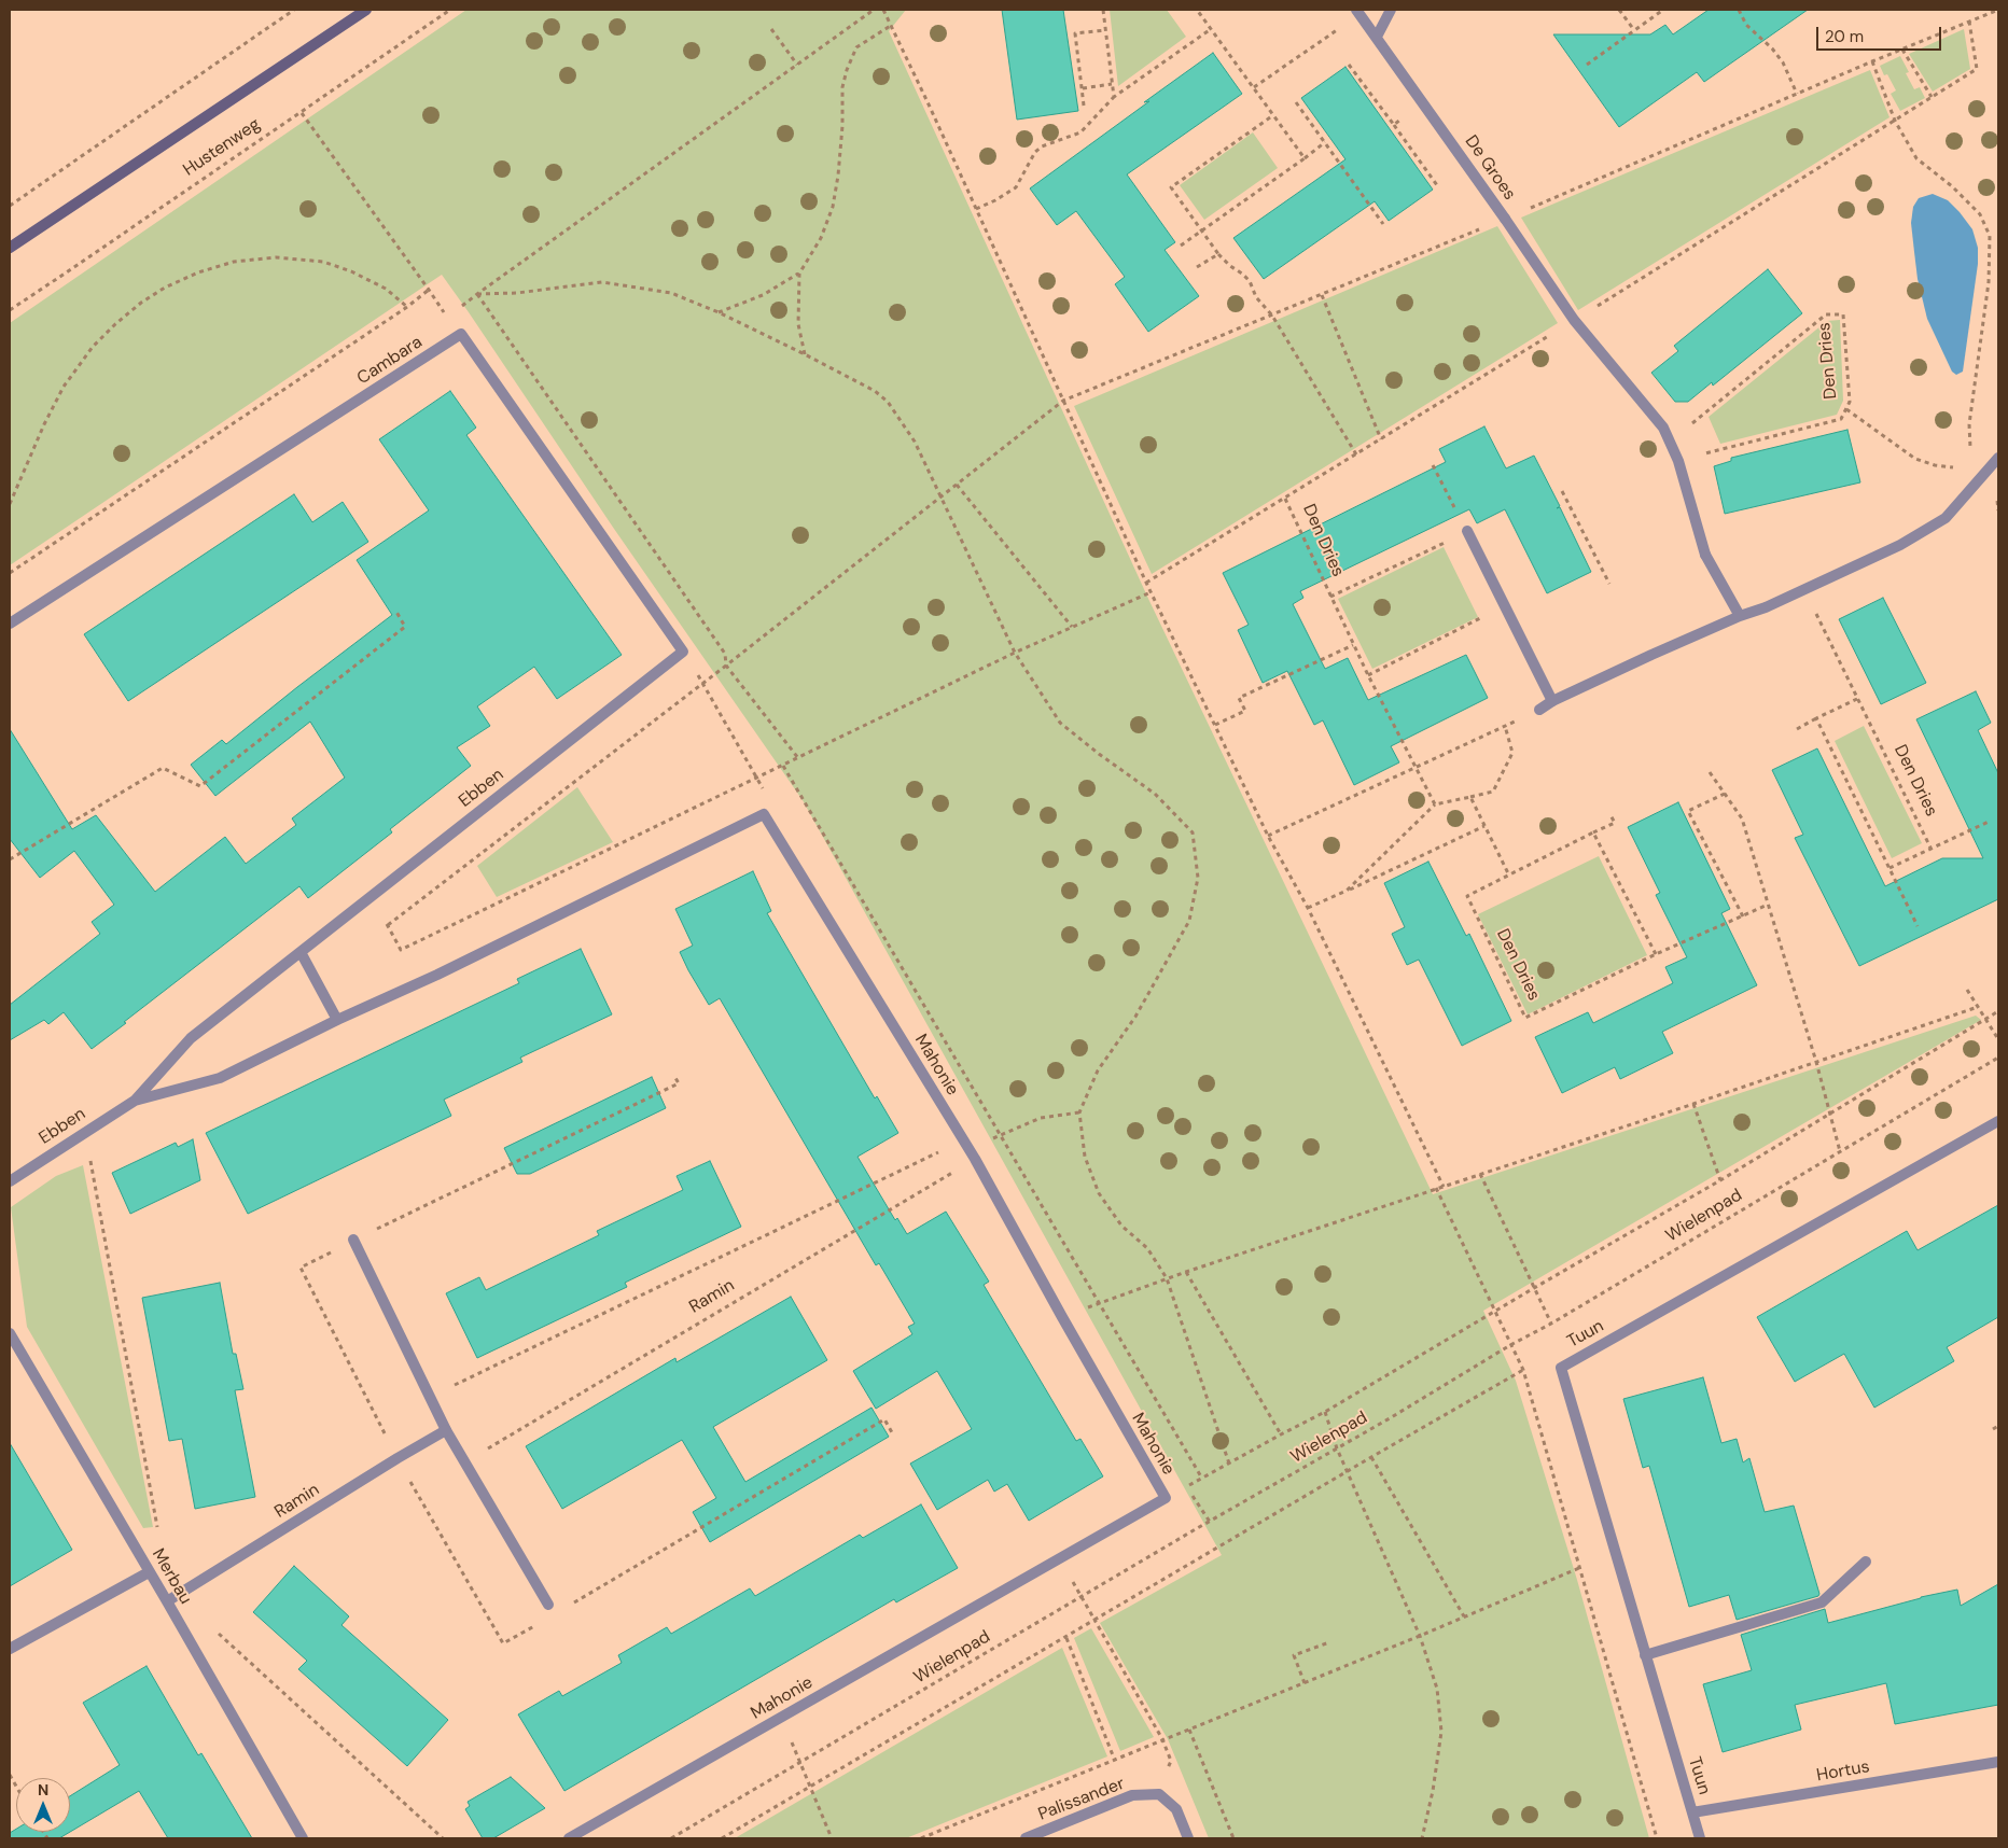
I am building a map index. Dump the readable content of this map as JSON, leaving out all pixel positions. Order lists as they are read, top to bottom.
{
  "streets": {
    "main road": ["Hustenweg"],
    "street": [
      "De Groes",
      "Cambara",
      "Ebben",
      "Mahonie",
      "Ramin",
      "Tuun",
      "Merbau",
      "Hortus",
      "Palissander"
    ],
    "path": ["Den Dries", "Wielenpad"]
  },
  "crossings": [
    ["Ebben", "Mahonie"],
    ["Mahonie", "Ramin"],
    ["Ramin", "Merbau"],
    ["Tuun", "Hortus"]
  ],
  "scale_bar": "20 m",
  "north": "top"
}
